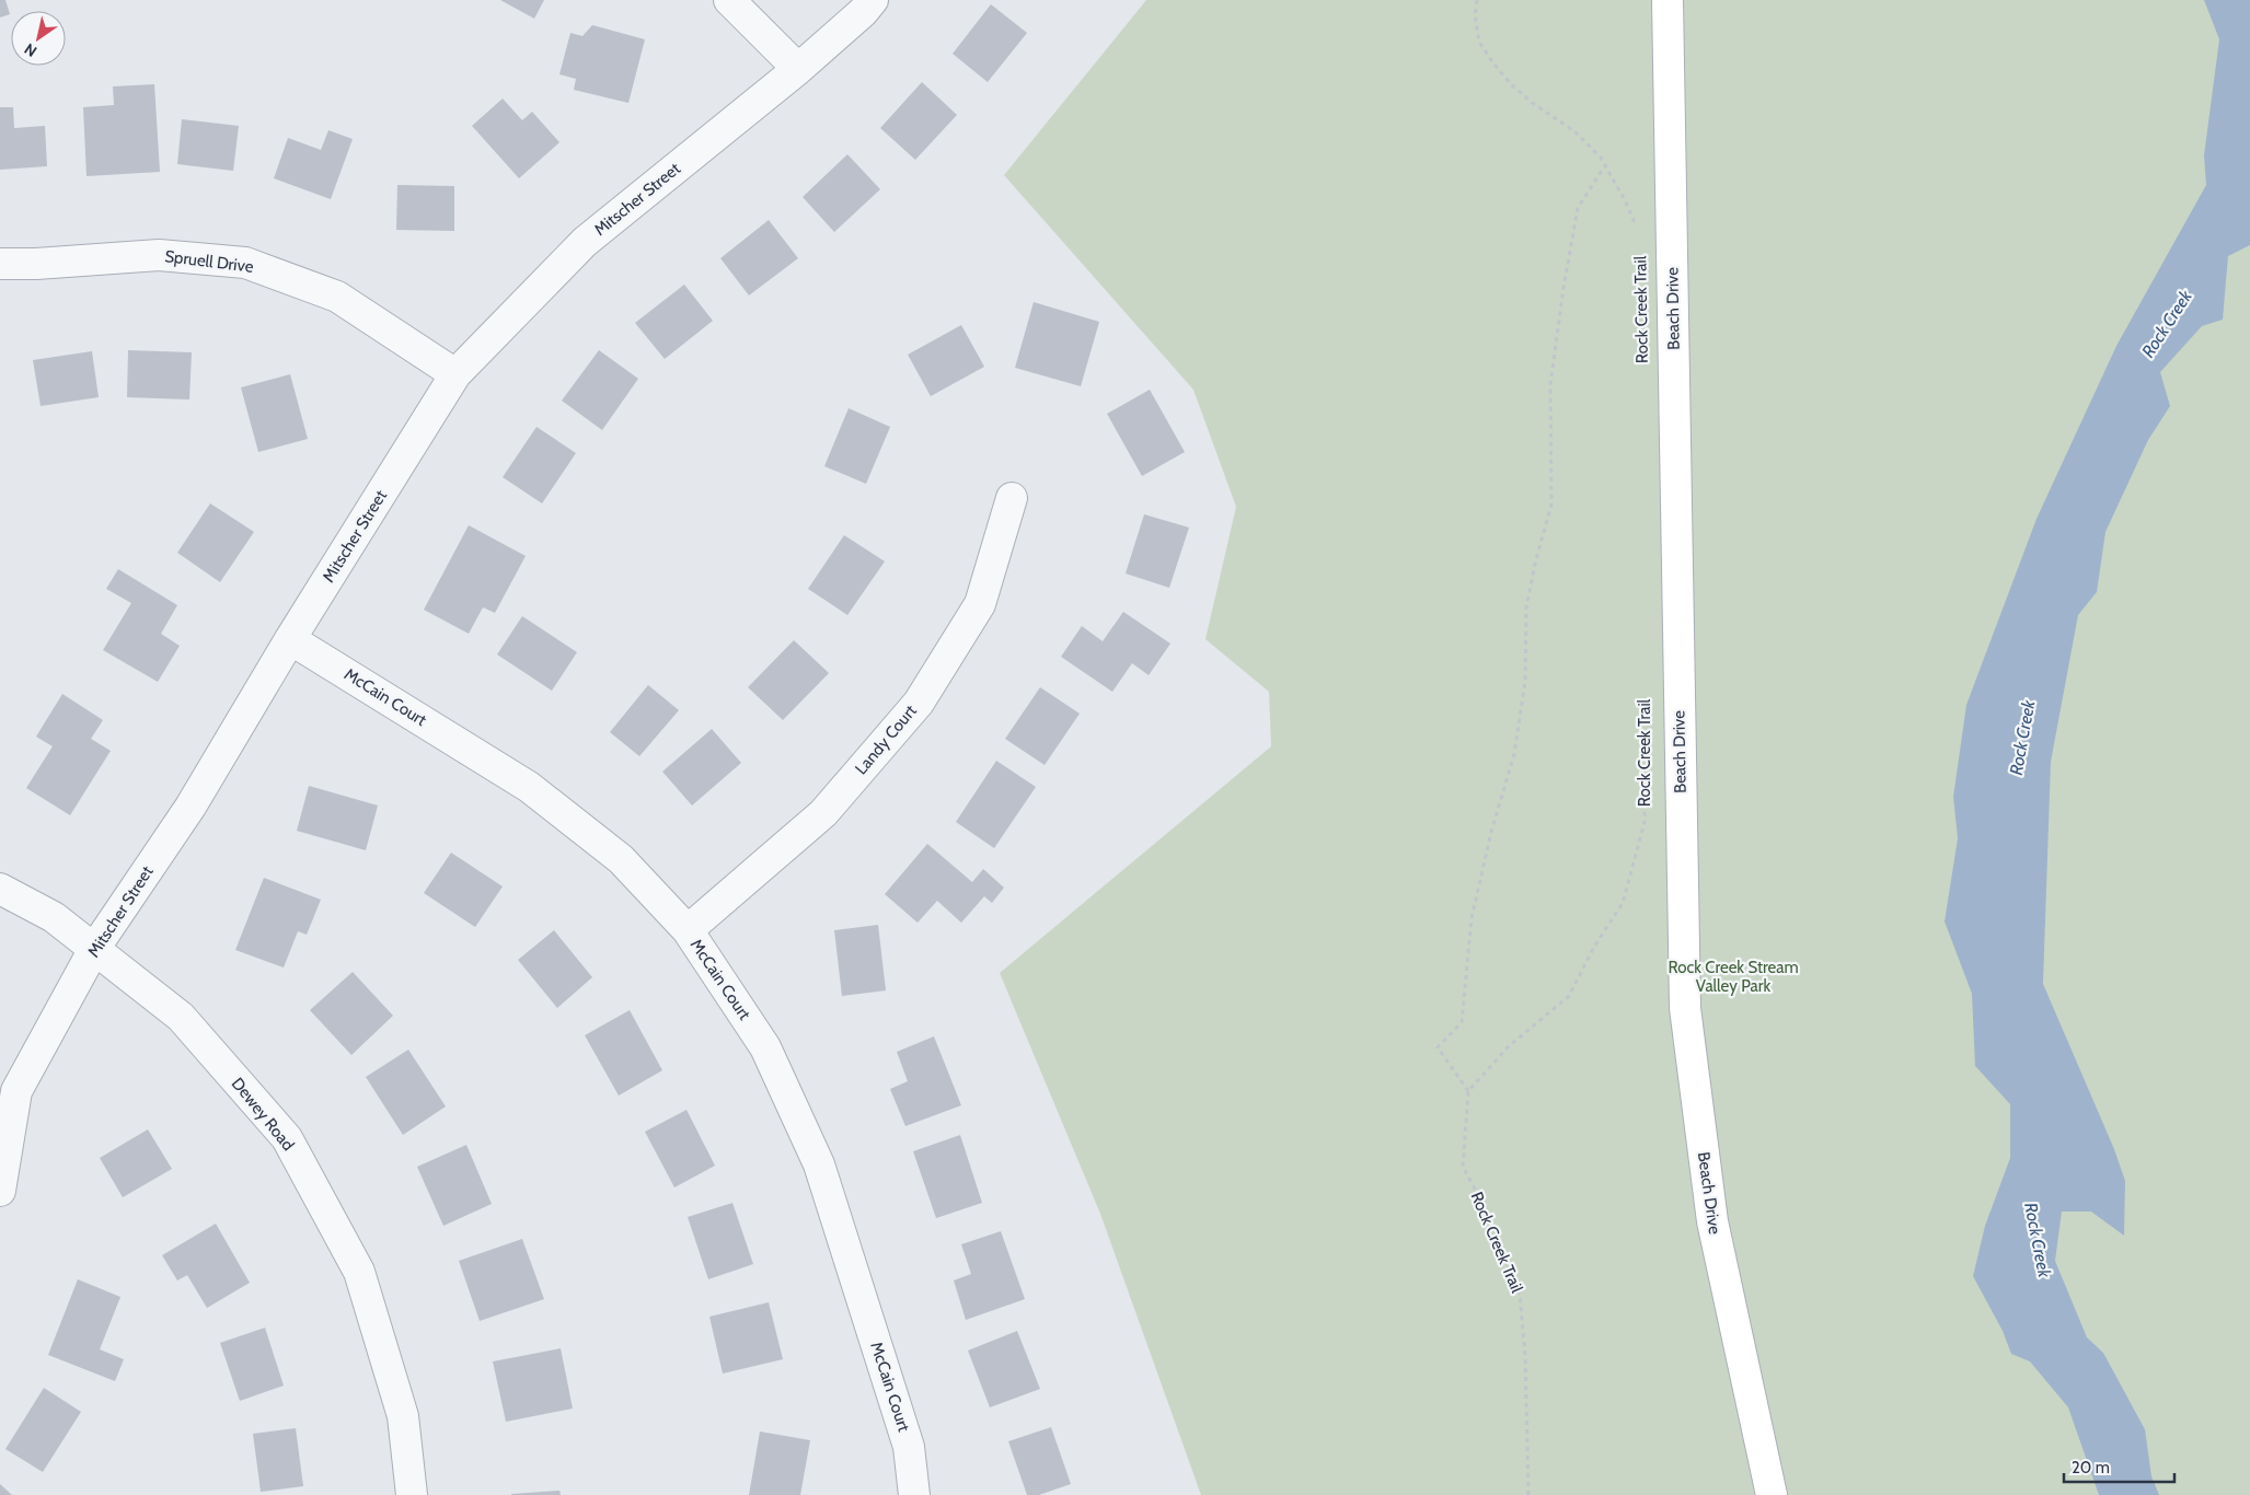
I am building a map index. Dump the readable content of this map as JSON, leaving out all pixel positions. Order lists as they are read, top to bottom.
{
  "streets": {
    "street": [
      "Mitscher Street",
      "Spruell Drive",
      "Beach Drive",
      "McCain Court",
      "Landy Court",
      "Dewey Road"
    ],
    "path": ["Rock Creek Trail"]
  },
  "crossings": [
    ["Mitscher Street", "Spruell Drive"],
    ["Mitscher Street", "McCain Court"],
    ["Mitscher Street", "Dewey Road"],
    ["McCain Court", "Landy Court"]
  ],
  "water": ["Rock Creek"],
  "parks": ["Rock Creek Stream Valley Park"],
  "scale_bar": "20 m",
  "north": "bottom left"
}
